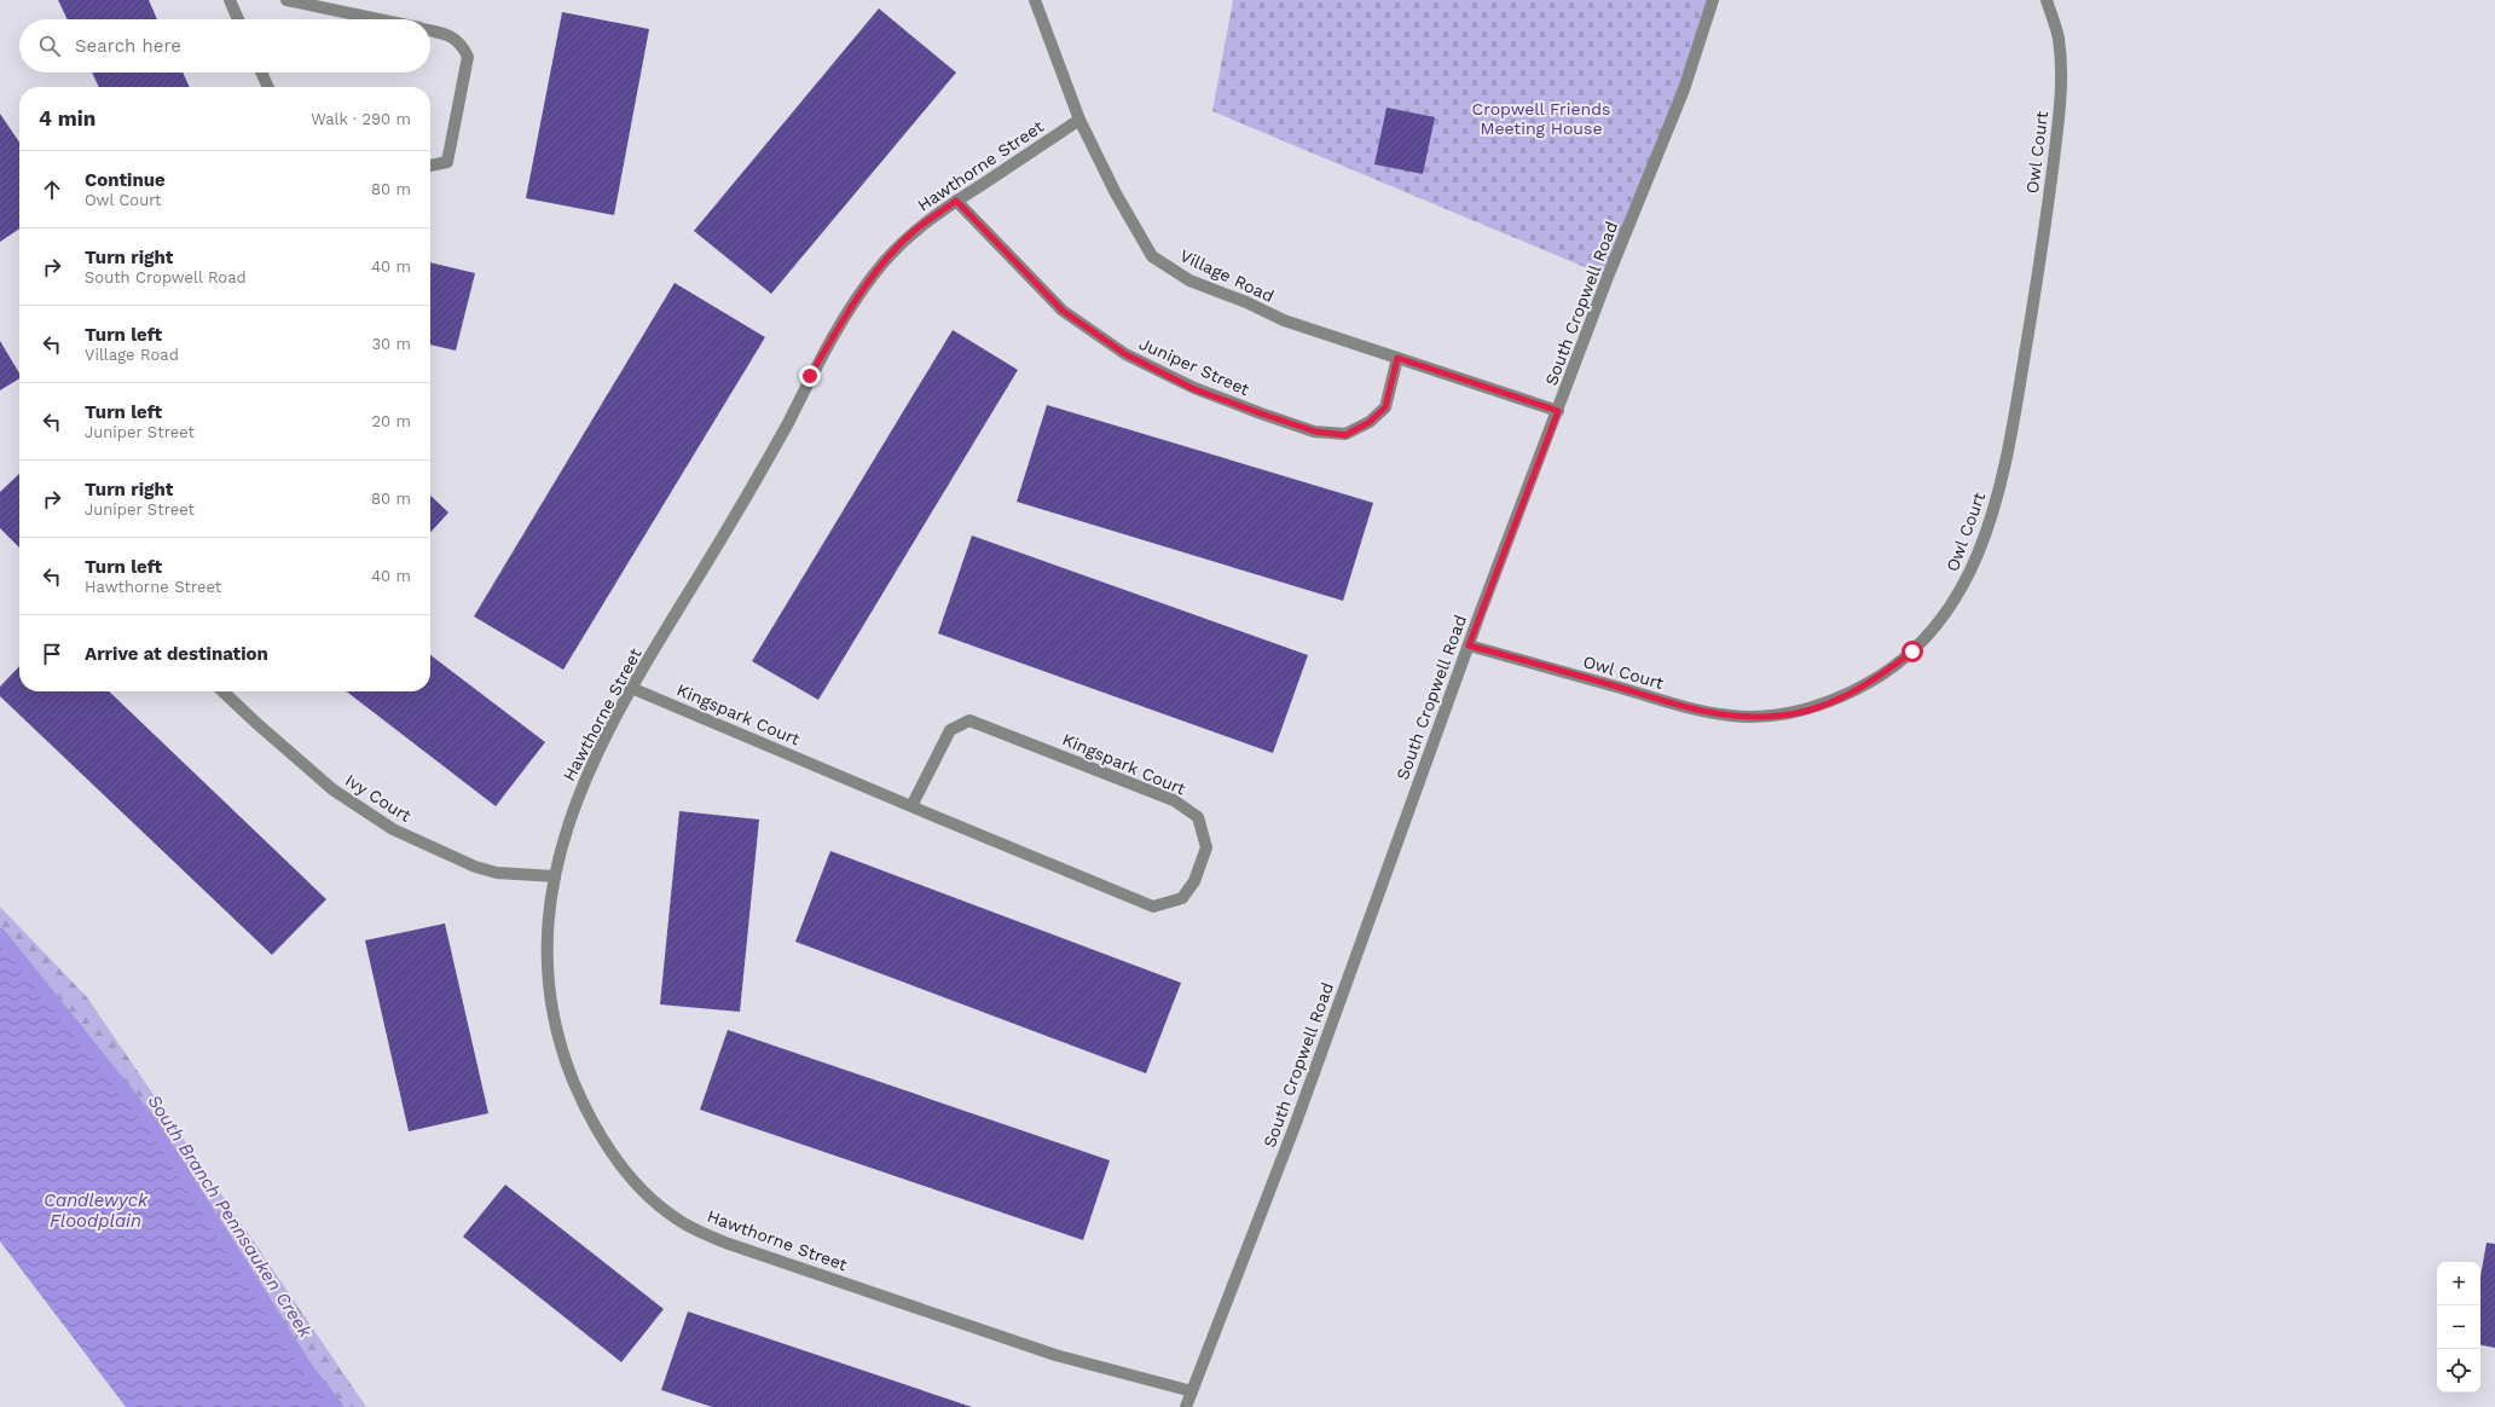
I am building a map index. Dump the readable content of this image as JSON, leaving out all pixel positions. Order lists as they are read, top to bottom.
{
  "streets": {
    "street": [
      "Owl Court",
      "Hawthorne Street",
      "Village Road",
      "South Cropwell Road",
      "Juniper Street",
      "Kingspark Court",
      "Ivy Court"
    ]
  },
  "crossings": [
    ["Owl Court", "South Cropwell Road"],
    ["Hawthorne Street", "Village Road"],
    ["Hawthorne Street", "South Cropwell Road"],
    ["Hawthorne Street", "Juniper Street"],
    ["Hawthorne Street", "Kingspark Court"],
    ["Hawthorne Street", "Ivy Court"],
    ["Village Road", "South Cropwell Road"],
    ["Village Road", "Juniper Street"]
  ],
  "water": ["Candlewyck Floodplain", "South Branch Pennsauken Creek"],
  "parks": ["Cropwell Friends Meeting House"],
  "page": {
    "search": "Search here",
    "heading": ["4 min", "Walk · 290 m"],
    "list": [
      ["Continue", "Owl Court", "80 m"],
      ["Turn right", "South Cropwell Road", "40 m"],
      ["Turn left", "Village Road", "30 m"],
      ["Turn left", "Juniper Street", "20 m"],
      ["Turn right", "Juniper Street", "80 m"],
      ["Turn left", "Hawthorne Street", "40 m"],
      "Arrive at destination"
    ],
    "map_buttons": ["+", "−"]
  }
}
